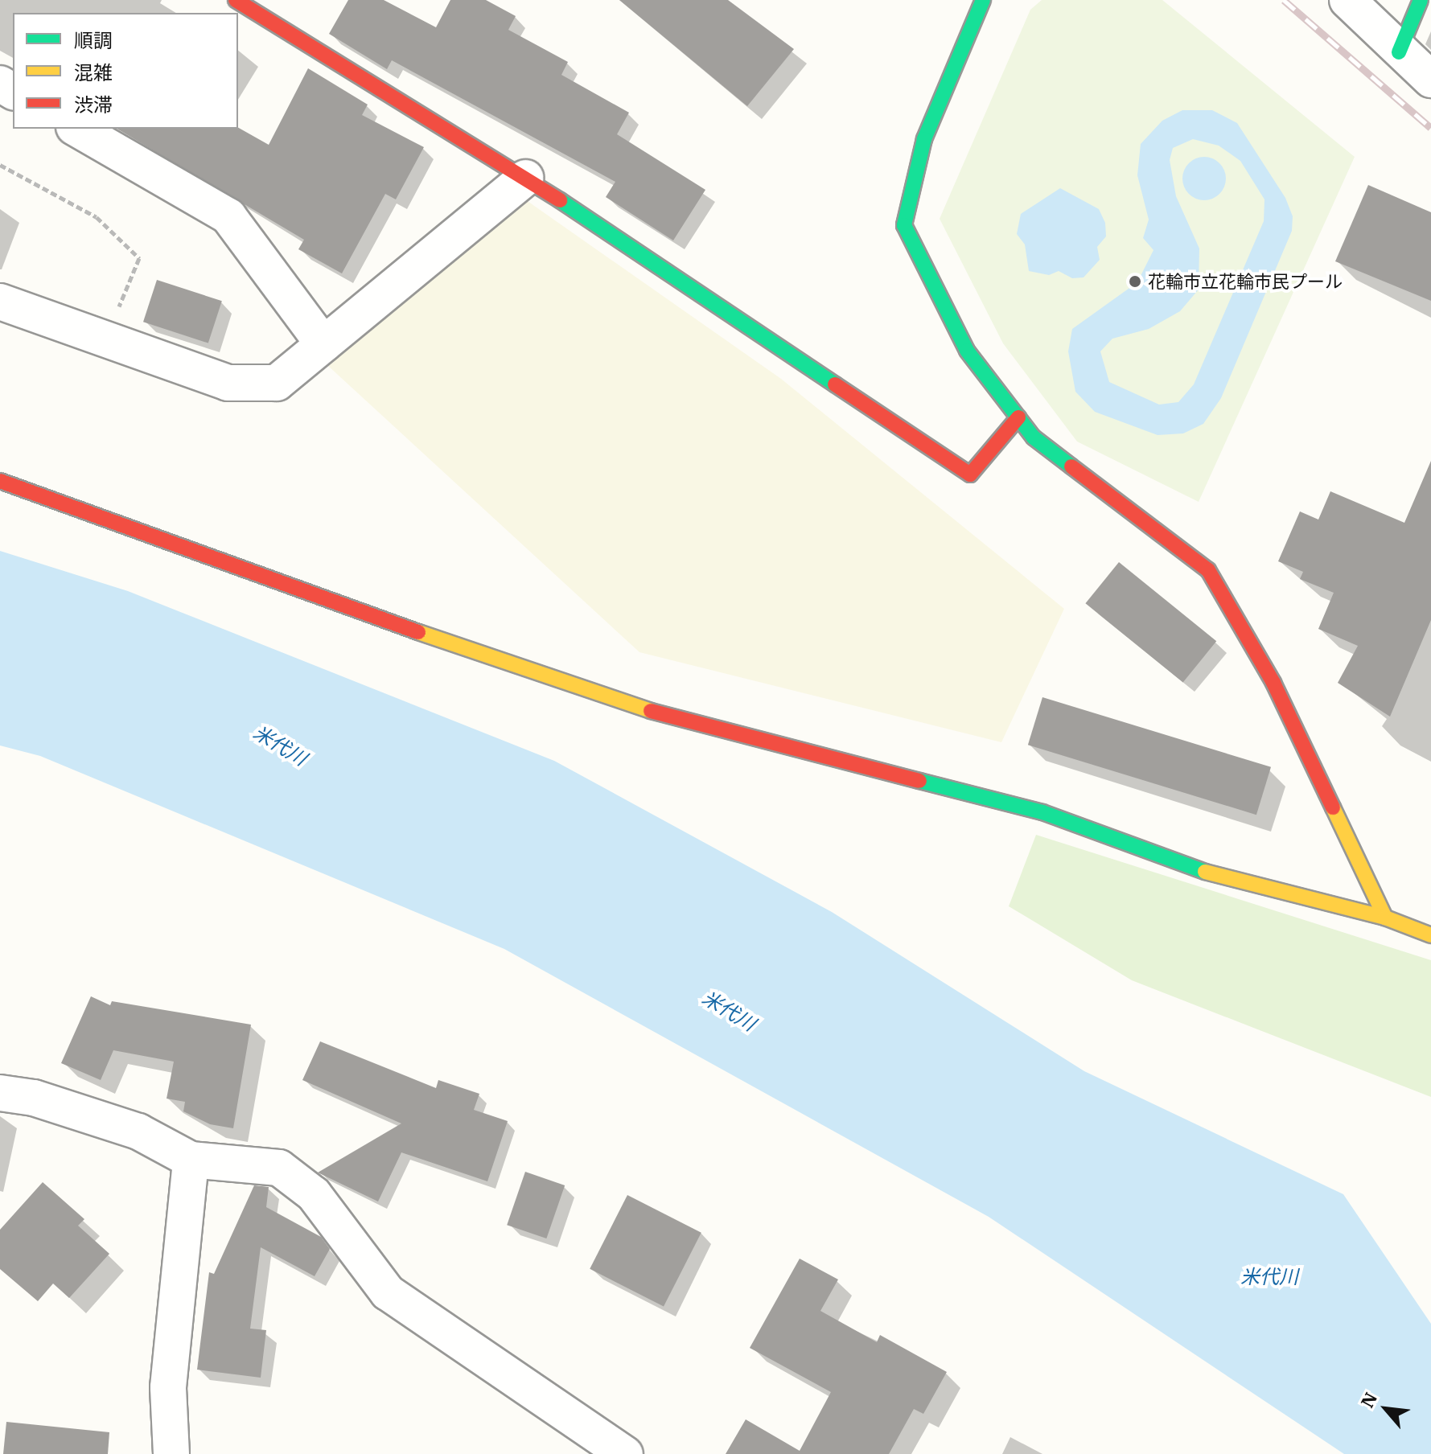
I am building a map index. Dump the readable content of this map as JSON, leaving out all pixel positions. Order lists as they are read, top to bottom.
{
  "water": ["米代川"],
  "places": ["花輪市立花輪市民プール"],
  "legend": ["順調", "混雑", "渋滞"],
  "north": "top left"
}
